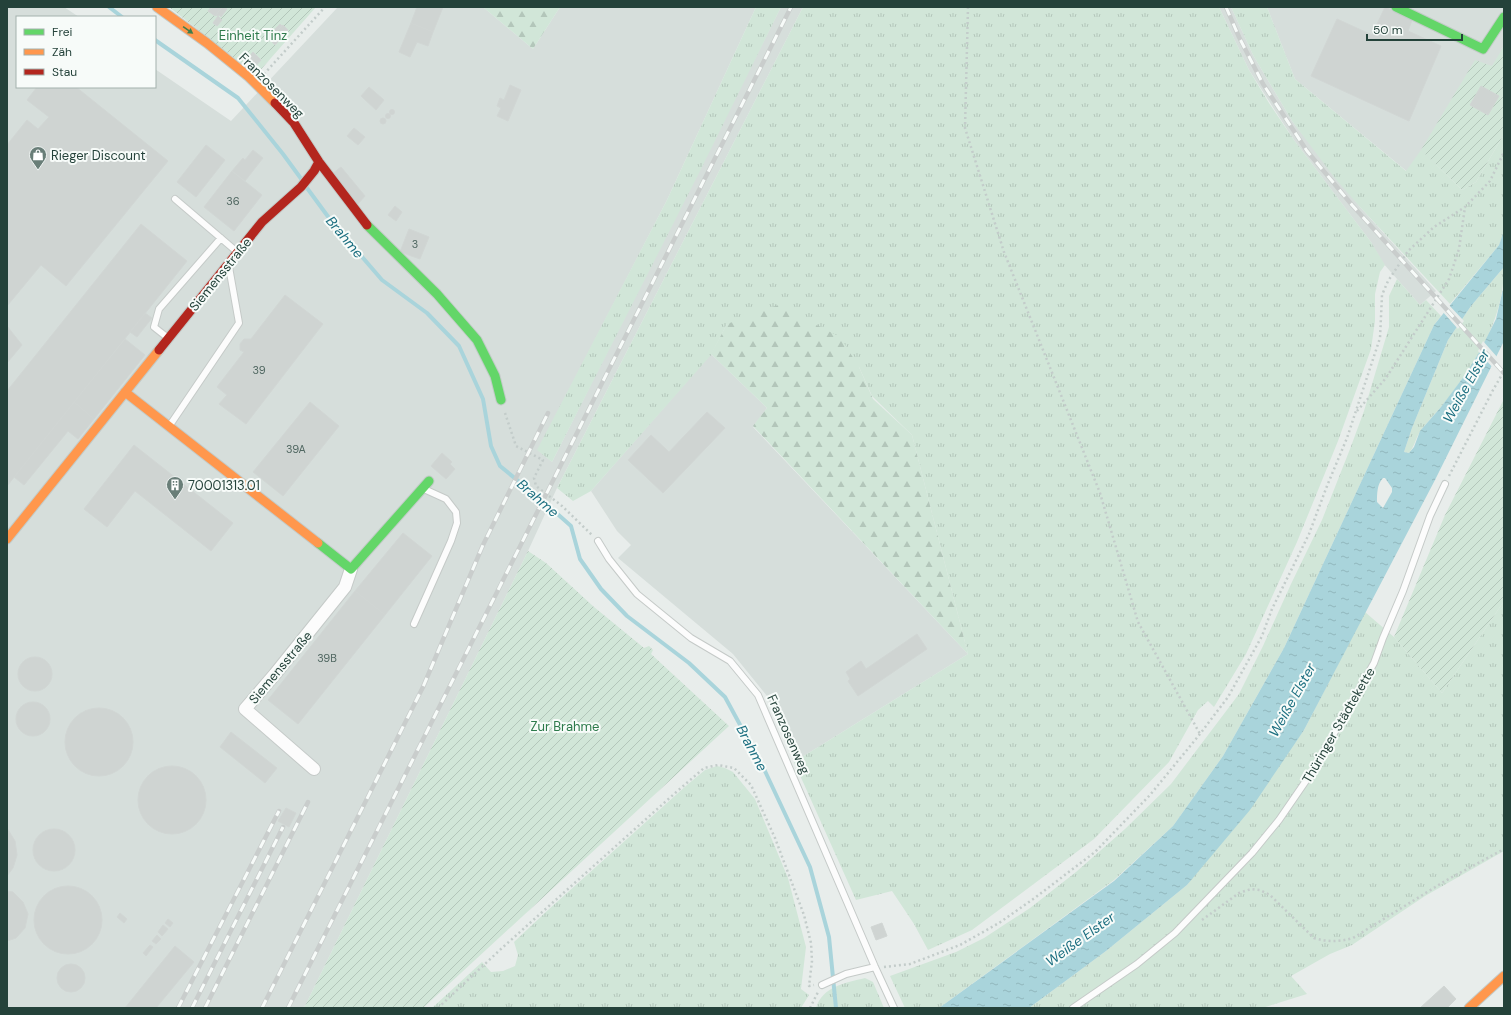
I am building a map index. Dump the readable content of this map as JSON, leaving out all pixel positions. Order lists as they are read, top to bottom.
{
  "streets": {
    "street": ["Franzosenweg", "Siemensstraße"],
    "lane": ["Thüringer Städtekette"]
  },
  "crossings": [
    ["Franzosenweg", "Siemensstraße"]
  ],
  "water": ["Brahme", "Weiße Elster"],
  "parks": ["Einheit Tinz", "Zur Brahme"],
  "places": {
    "shop": ["Rieger Discount"],
    "building": ["70001313.01"]
  },
  "house_numbers": [
    "36",
    "3",
    "39",
    "39A",
    "39B"
  ],
  "legend": ["Frei", "Zäh", "Stau"],
  "scale_bar": "50 m"
}
